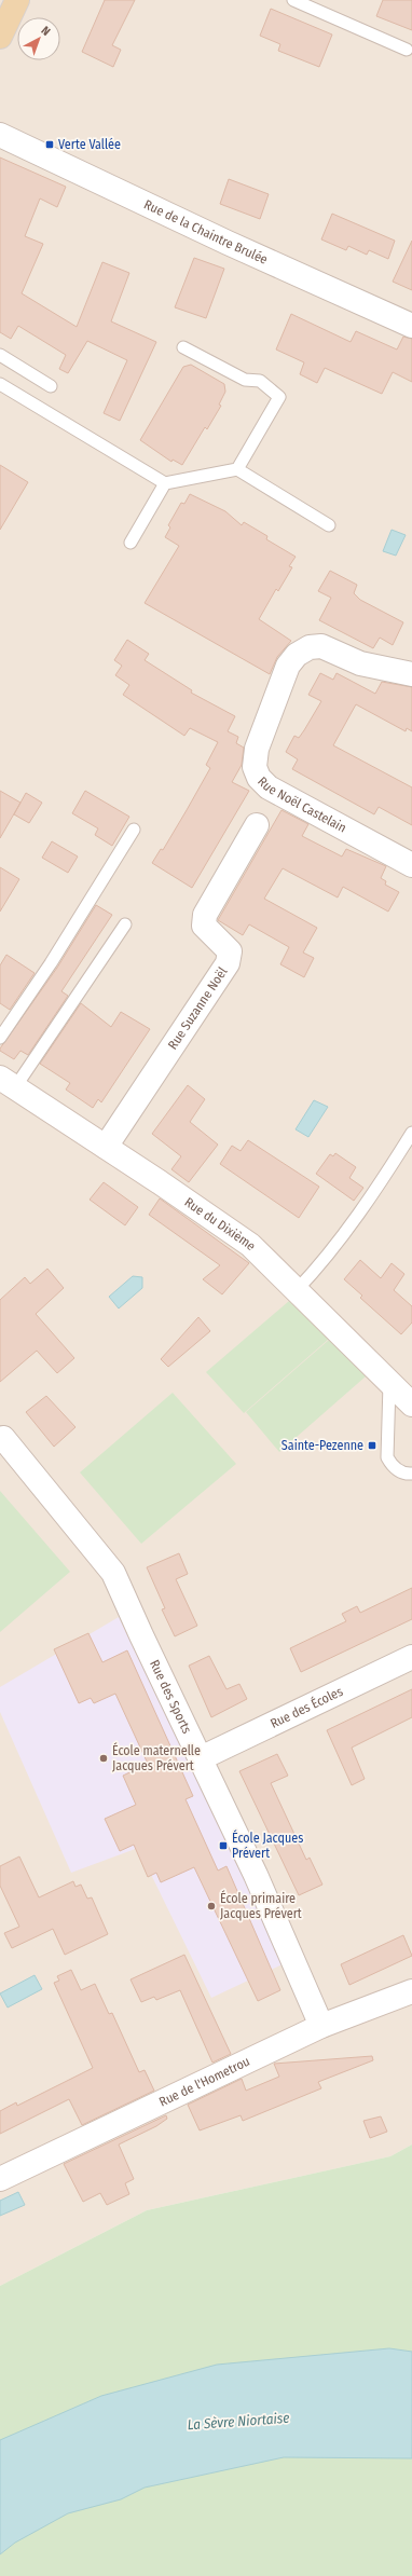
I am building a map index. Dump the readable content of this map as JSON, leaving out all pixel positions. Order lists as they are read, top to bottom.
{
  "streets": {
    "street": [
      "Rue de la Chaintre Brulée",
      "Rue Noël Castelain",
      "Rue Suzanne Noël",
      "Rue du Dixième",
      "Rue des Sports",
      "Rue des Écoles",
      "Rue de l'Hometrou"
    ]
  },
  "crossings": [
    ["Rue Suzanne Noël", "Rue du Dixième"],
    ["Rue des Sports", "Rue des Écoles"],
    ["Rue des Sports", "Rue de l'Hometrou"]
  ],
  "water": ["La Sèvre Niortaise"],
  "places": {
    "transit": ["Verte Vallée", "Sainte-Pezenne", "École Jacques Prévert"],
    "other": ["École maternelle Jacques Prévert", "École primaire Jacques Prévert"]
  },
  "north": "top right"
}
